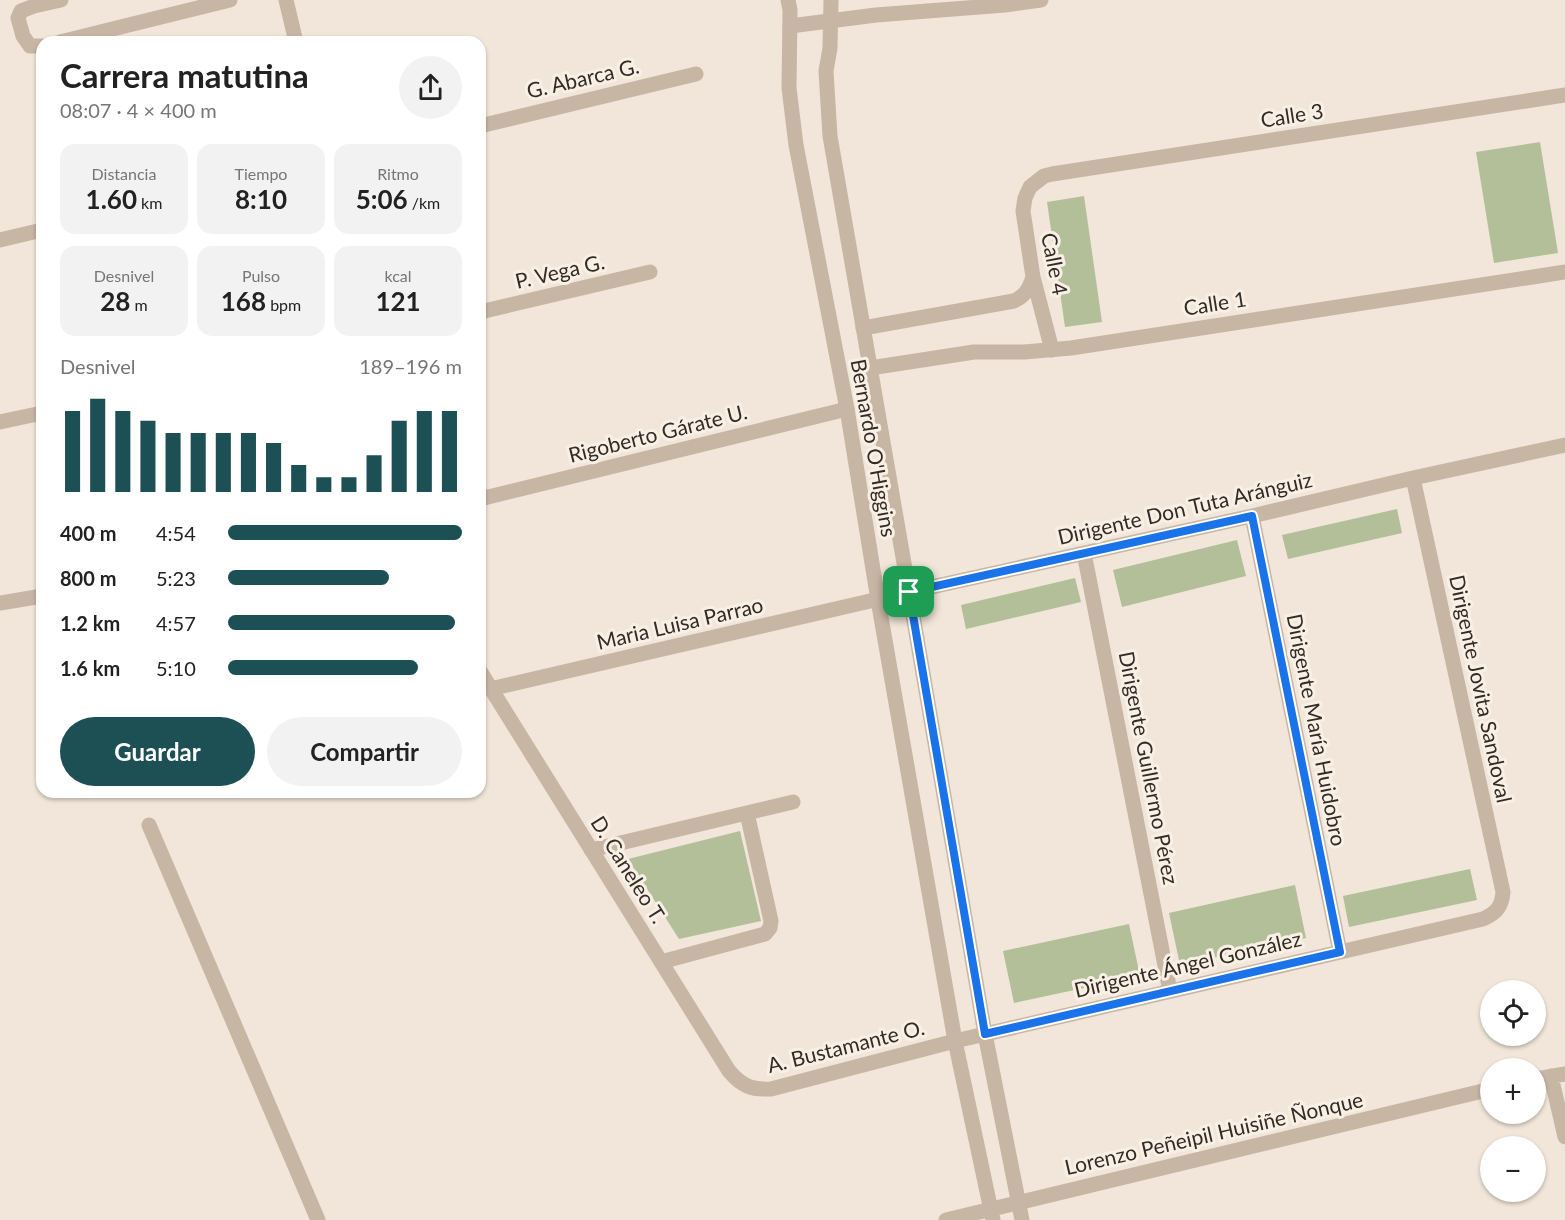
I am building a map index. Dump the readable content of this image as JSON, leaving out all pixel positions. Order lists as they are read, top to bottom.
{
  "streets": {
    "street": [
      "G. Abarca G.",
      "Calle 3",
      "Calle 4",
      "P. Vega G.",
      "Calle 1",
      "Rigoberto Gárate U.",
      "Bernardo O'Higgins",
      "Dirigente Don Tuta Aránguiz",
      "Maria Luisa Parrao",
      "Dirigente Jovita Sandoval",
      "Dirigente María Huidobro",
      "Dirigente Guillermo Pérez",
      "D. Caneleo T.",
      "Dirigente Ángel González",
      "A. Bustamante O.",
      "Lorenzo Peñeipil Huisiñe Ñonque"
    ]
  },
  "crossings": [
    ["Calle 3", "Calle 4"],
    ["Calle 4", "Calle 1"],
    ["Calle 1", "Bernardo O'Higgins"],
    ["Rigoberto Gárate U.", "Bernardo O'Higgins"],
    ["Bernardo O'Higgins", "Dirigente Don Tuta Aránguiz"],
    ["Bernardo O'Higgins", "Maria Luisa Parrao"],
    ["Bernardo O'Higgins", "Dirigente Ángel González"],
    ["Bernardo O'Higgins", "A. Bustamante O."],
    ["Bernardo O'Higgins", "Lorenzo Peñeipil Huisiñe Ñonque"],
    ["Dirigente Don Tuta Aránguiz", "Maria Luisa Parrao"],
    ["Dirigente Don Tuta Aránguiz", "Dirigente Jovita Sandoval"],
    ["Dirigente Don Tuta Aránguiz", "Dirigente María Huidobro"],
    ["Dirigente Don Tuta Aránguiz", "Dirigente Guillermo Pérez"],
    ["Maria Luisa Parrao", "D. Caneleo T."],
    ["Dirigente Jovita Sandoval", "Dirigente Ángel González"],
    ["Dirigente María Huidobro", "Dirigente Ángel González"],
    ["Dirigente Guillermo Pérez", "Dirigente Ángel González"],
    ["D. Caneleo T.", "A. Bustamante O."],
    ["Dirigente Ángel González", "A. Bustamante O."]
  ],
  "page": {
    "heading": ["Carrera matutina", "08:07 · 4 × 400 m"],
    "stats": [
      ["Distancia", "1.60 km"],
      ["Tiempo", "8:10"],
      ["Ritmo", "5:06 /km"],
      ["Desnivel", "28 m"],
      ["Pulso", "168 bpm"],
      ["kcal", "121"]
    ],
    "chart": ["Desnivel", "189–196 m"],
    "list": [
      {
        "name": "400 m",
        "note": "4:54"
      },
      {
        "name": "800 m",
        "note": "5:23"
      },
      {
        "name": "1.2 km",
        "note": "4:57"
      },
      {
        "name": "1.6 km",
        "note": "5:10"
      }
    ],
    "buttons": ["Guardar", "Compartir"],
    "map_buttons": ["+", "−"]
  }
}
